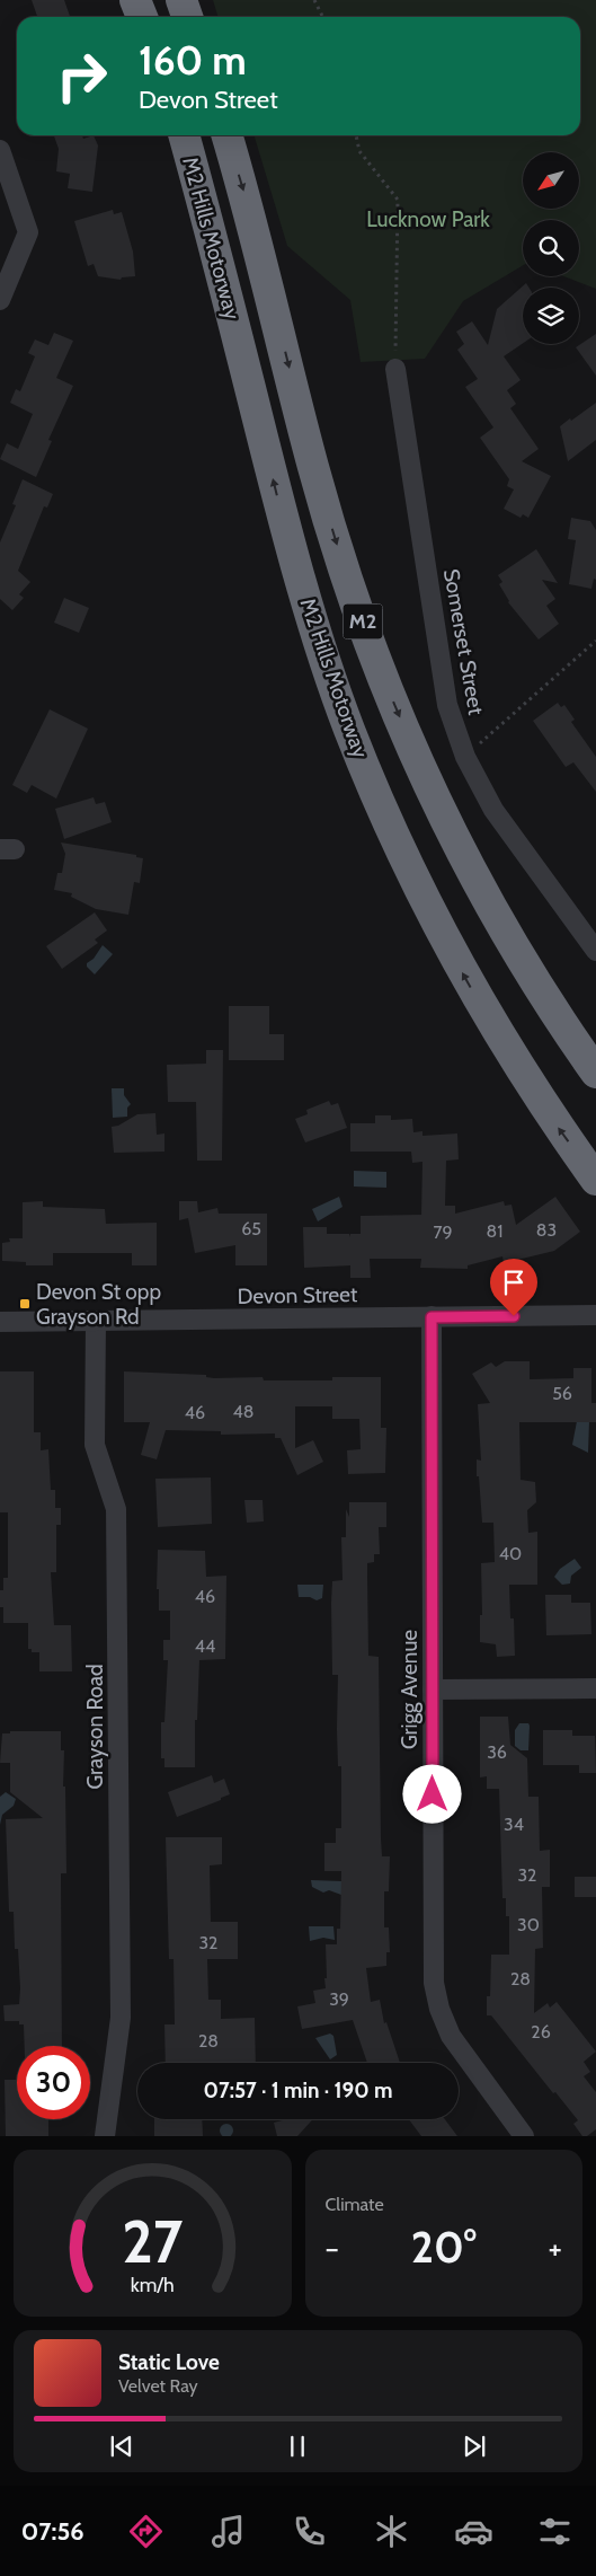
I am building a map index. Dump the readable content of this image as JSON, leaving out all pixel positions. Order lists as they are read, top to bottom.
{
  "streets": {
    "highway": ["M2 Hills Motorway", "M2"],
    "street": [
      "Somerset Street",
      "Devon Street",
      "Grigg Avenue",
      "Grayson Road"
    ]
  },
  "crossings": [
    ["Devon Street", "Grigg Avenue"],
    ["Devon Street", "Grayson Road"]
  ],
  "parks": ["Lucknow Park"],
  "places": {
    "transit": ["Devon St opp Grayson Rd"]
  },
  "house_numbers": [
    "65",
    "83",
    "81",
    "79",
    "56",
    "48",
    "46",
    "40",
    "46",
    "44",
    "36",
    "34",
    "32",
    "30",
    "32",
    "28",
    "39",
    "26",
    "28"
  ],
  "north": "bottom left",
  "page": {
    "turn": ["160 m", "Devon Street"],
    "limit": "30",
    "trip": "07:57 · 1 min · 190 m",
    "tile": "Climate",
    "heat": ["−", "20°", "+"],
    "song": ["Static Love", "Velvet Ray"],
    "tabs": "07:56",
    "gauge": ["27", "km/h"]
  }
}
